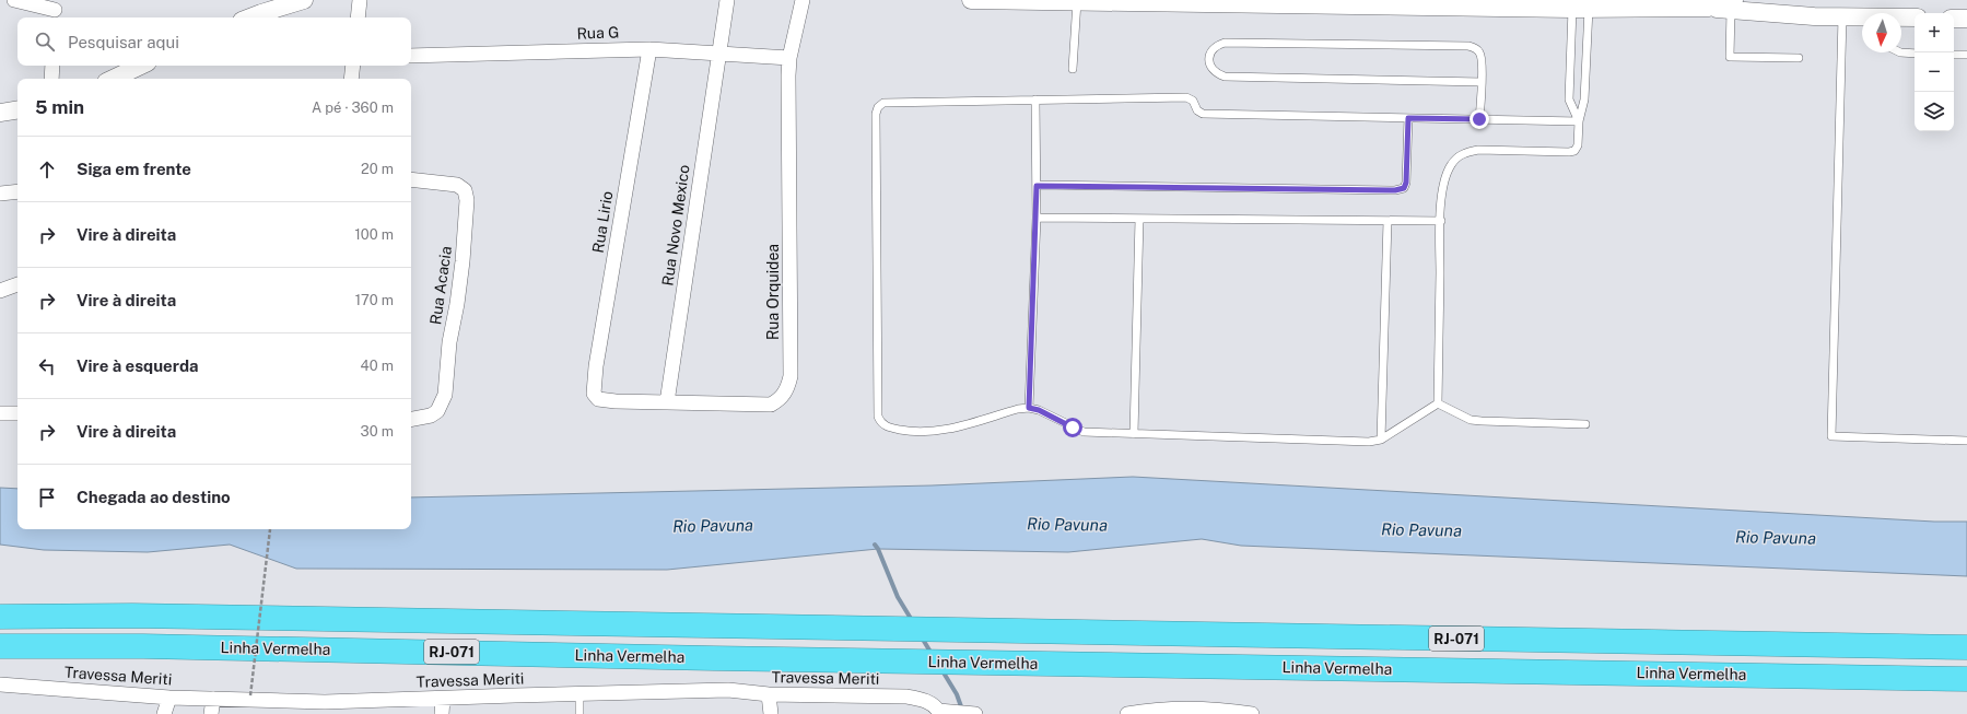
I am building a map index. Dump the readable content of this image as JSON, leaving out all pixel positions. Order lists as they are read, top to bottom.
{
  "streets": {
    "highway": ["RJ-071", "Linha Vermelha"],
    "street": [
      "Rua G",
      "Rua Lirio",
      "Rua Novo Mexico",
      "Rua Acacia",
      "Rua Orquidea",
      "Travessa Meriti"
    ]
  },
  "crossings": [
    ["Rua G", "Rua Lirio"],
    ["Rua G", "Rua Novo Mexico"],
    ["Rua G", "Rua Orquidea"],
    ["Rua Lirio", "Rua Orquidea"],
    ["Rua Novo Mexico", "Rua Orquidea"]
  ],
  "water": ["Rio Pavuna"],
  "north": "bottom",
  "page": {
    "map_buttons": ["+", "−"],
    "search": "Pesquisar aqui",
    "heading": ["5 min", "A pé · 360 m"],
    "list": [
      ["Siga em frente", "20 m"],
      ["Vire à direita", "100 m"],
      ["Vire à direita", "170 m"],
      ["Vire à esquerda", "40 m"],
      ["Vire à direita", "30 m"],
      "Chegada ao destino"
    ]
  }
}
